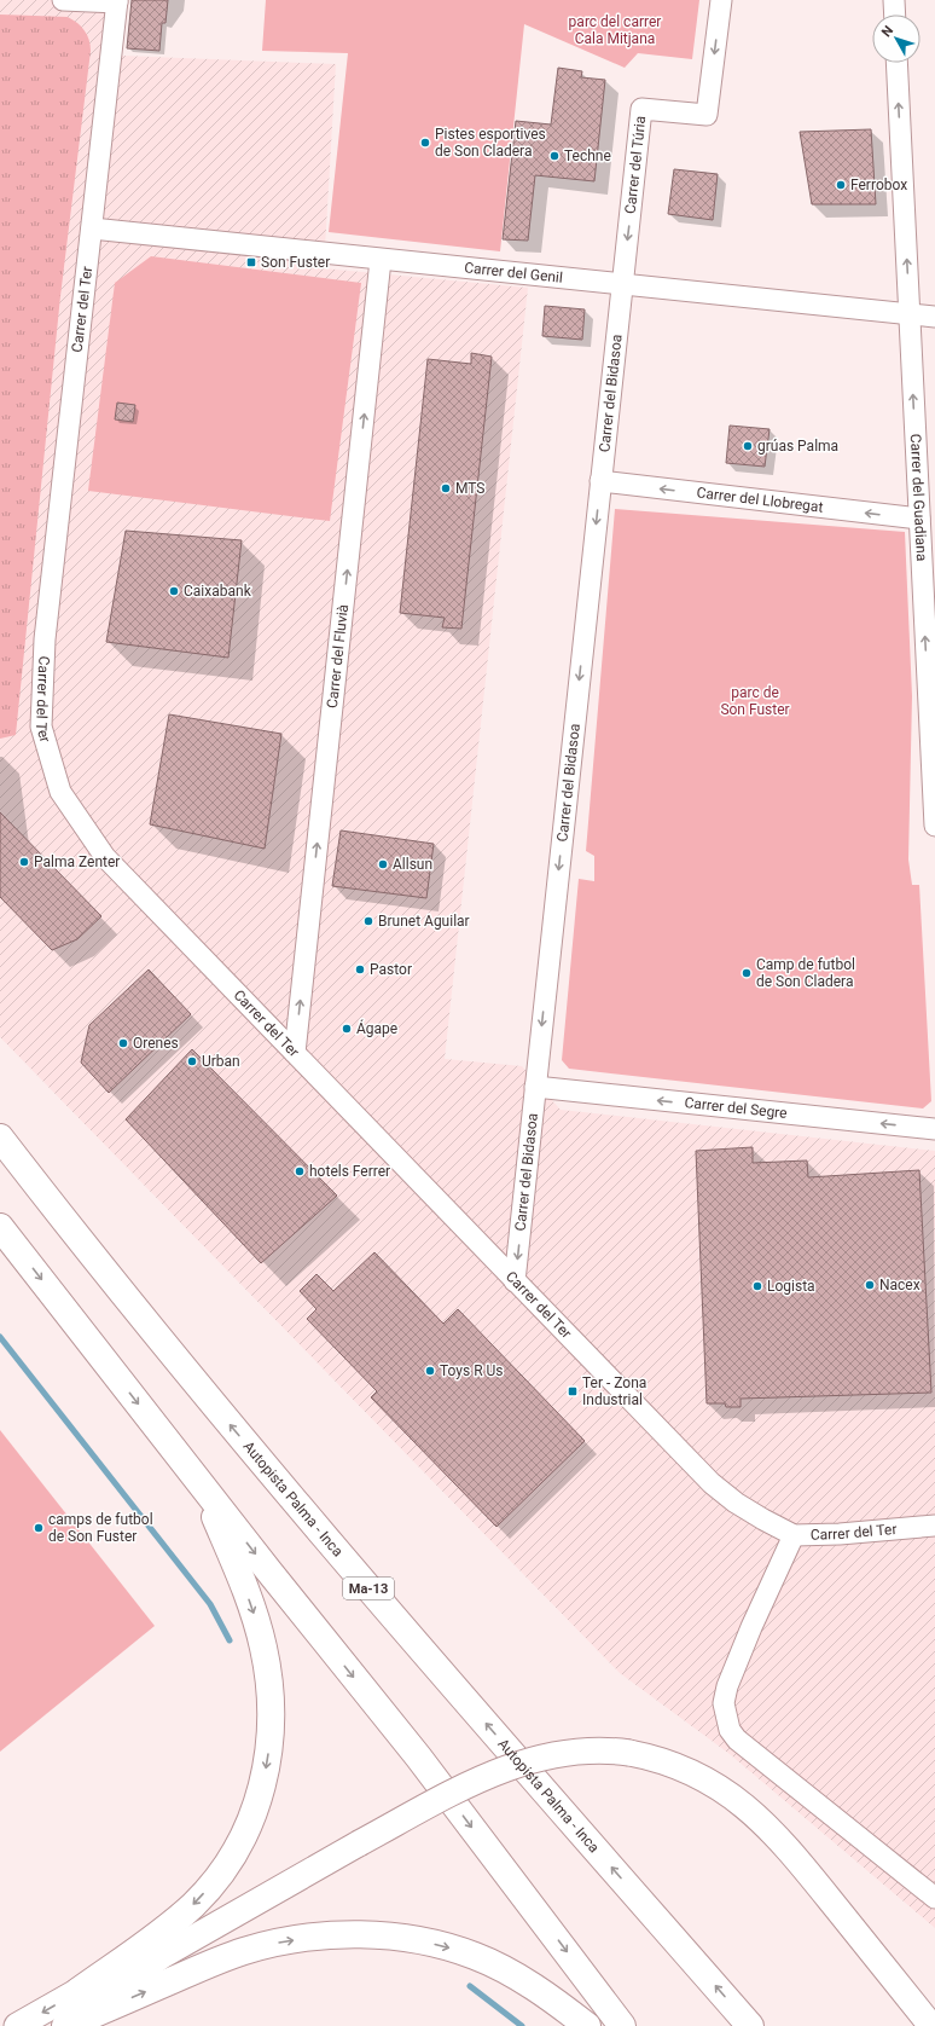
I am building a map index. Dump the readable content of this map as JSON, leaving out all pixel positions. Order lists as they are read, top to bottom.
{
  "streets": {
    "highway": ["Autopista Palma - Inca", "Ma-13"],
    "street": [
      "Carrer del Túria",
      "Carrer del Genil",
      "Carrer del Ter",
      "Carrer del Bidasoa",
      "Carrer del Guadiana",
      "Carrer del Llobregat",
      "Carrer del Fluvià",
      "Carrer del Segre"
    ]
  },
  "crossings": [
    ["Carrer del Túria", "Carrer del Genil"],
    ["Carrer del Túria", "Carrer del Bidasoa"],
    ["Carrer del Genil", "Carrer del Ter"],
    ["Carrer del Genil", "Carrer del Bidasoa"],
    ["Carrer del Genil", "Carrer del Guadiana"],
    ["Carrer del Genil", "Carrer del Fluvià"],
    ["Carrer del Ter", "Carrer del Bidasoa"],
    ["Carrer del Ter", "Carrer del Fluvià"],
    ["Carrer del Bidasoa", "Carrer del Llobregat"],
    ["Carrer del Bidasoa", "Carrer del Segre"],
    ["Carrer del Guadiana", "Carrer del Llobregat"]
  ],
  "one_way": [
    "Carrer del Túria",
    "Carrer del Bidasoa",
    "Carrer del Guadiana",
    "Carrer del Llobregat",
    "Carrer del Fluvià",
    "Carrer del Segre"
  ],
  "parks": ["parc del carrer Cala Mitjana", "parc de Son Fuster"],
  "places": {
    "other": [
      "Pistes esportives de Son Cladera",
      "Techne",
      "Ferrobox",
      "grúas Palma",
      "MTS",
      "Caixabank",
      "Palma Zenter",
      "Allsun",
      "Brunet Aguilar",
      "Pastor",
      "Camp de futbol de Son Cladera",
      "Ágape",
      "Orenes",
      "Urban",
      "hotels Ferrer",
      "Nacex",
      "Logista",
      "Toys R Us",
      "camps de futbol de Son Fuster"
    ],
    "transit": ["Son Fuster", "Ter - Zona Industrial"]
  },
  "north": "top left"
}
